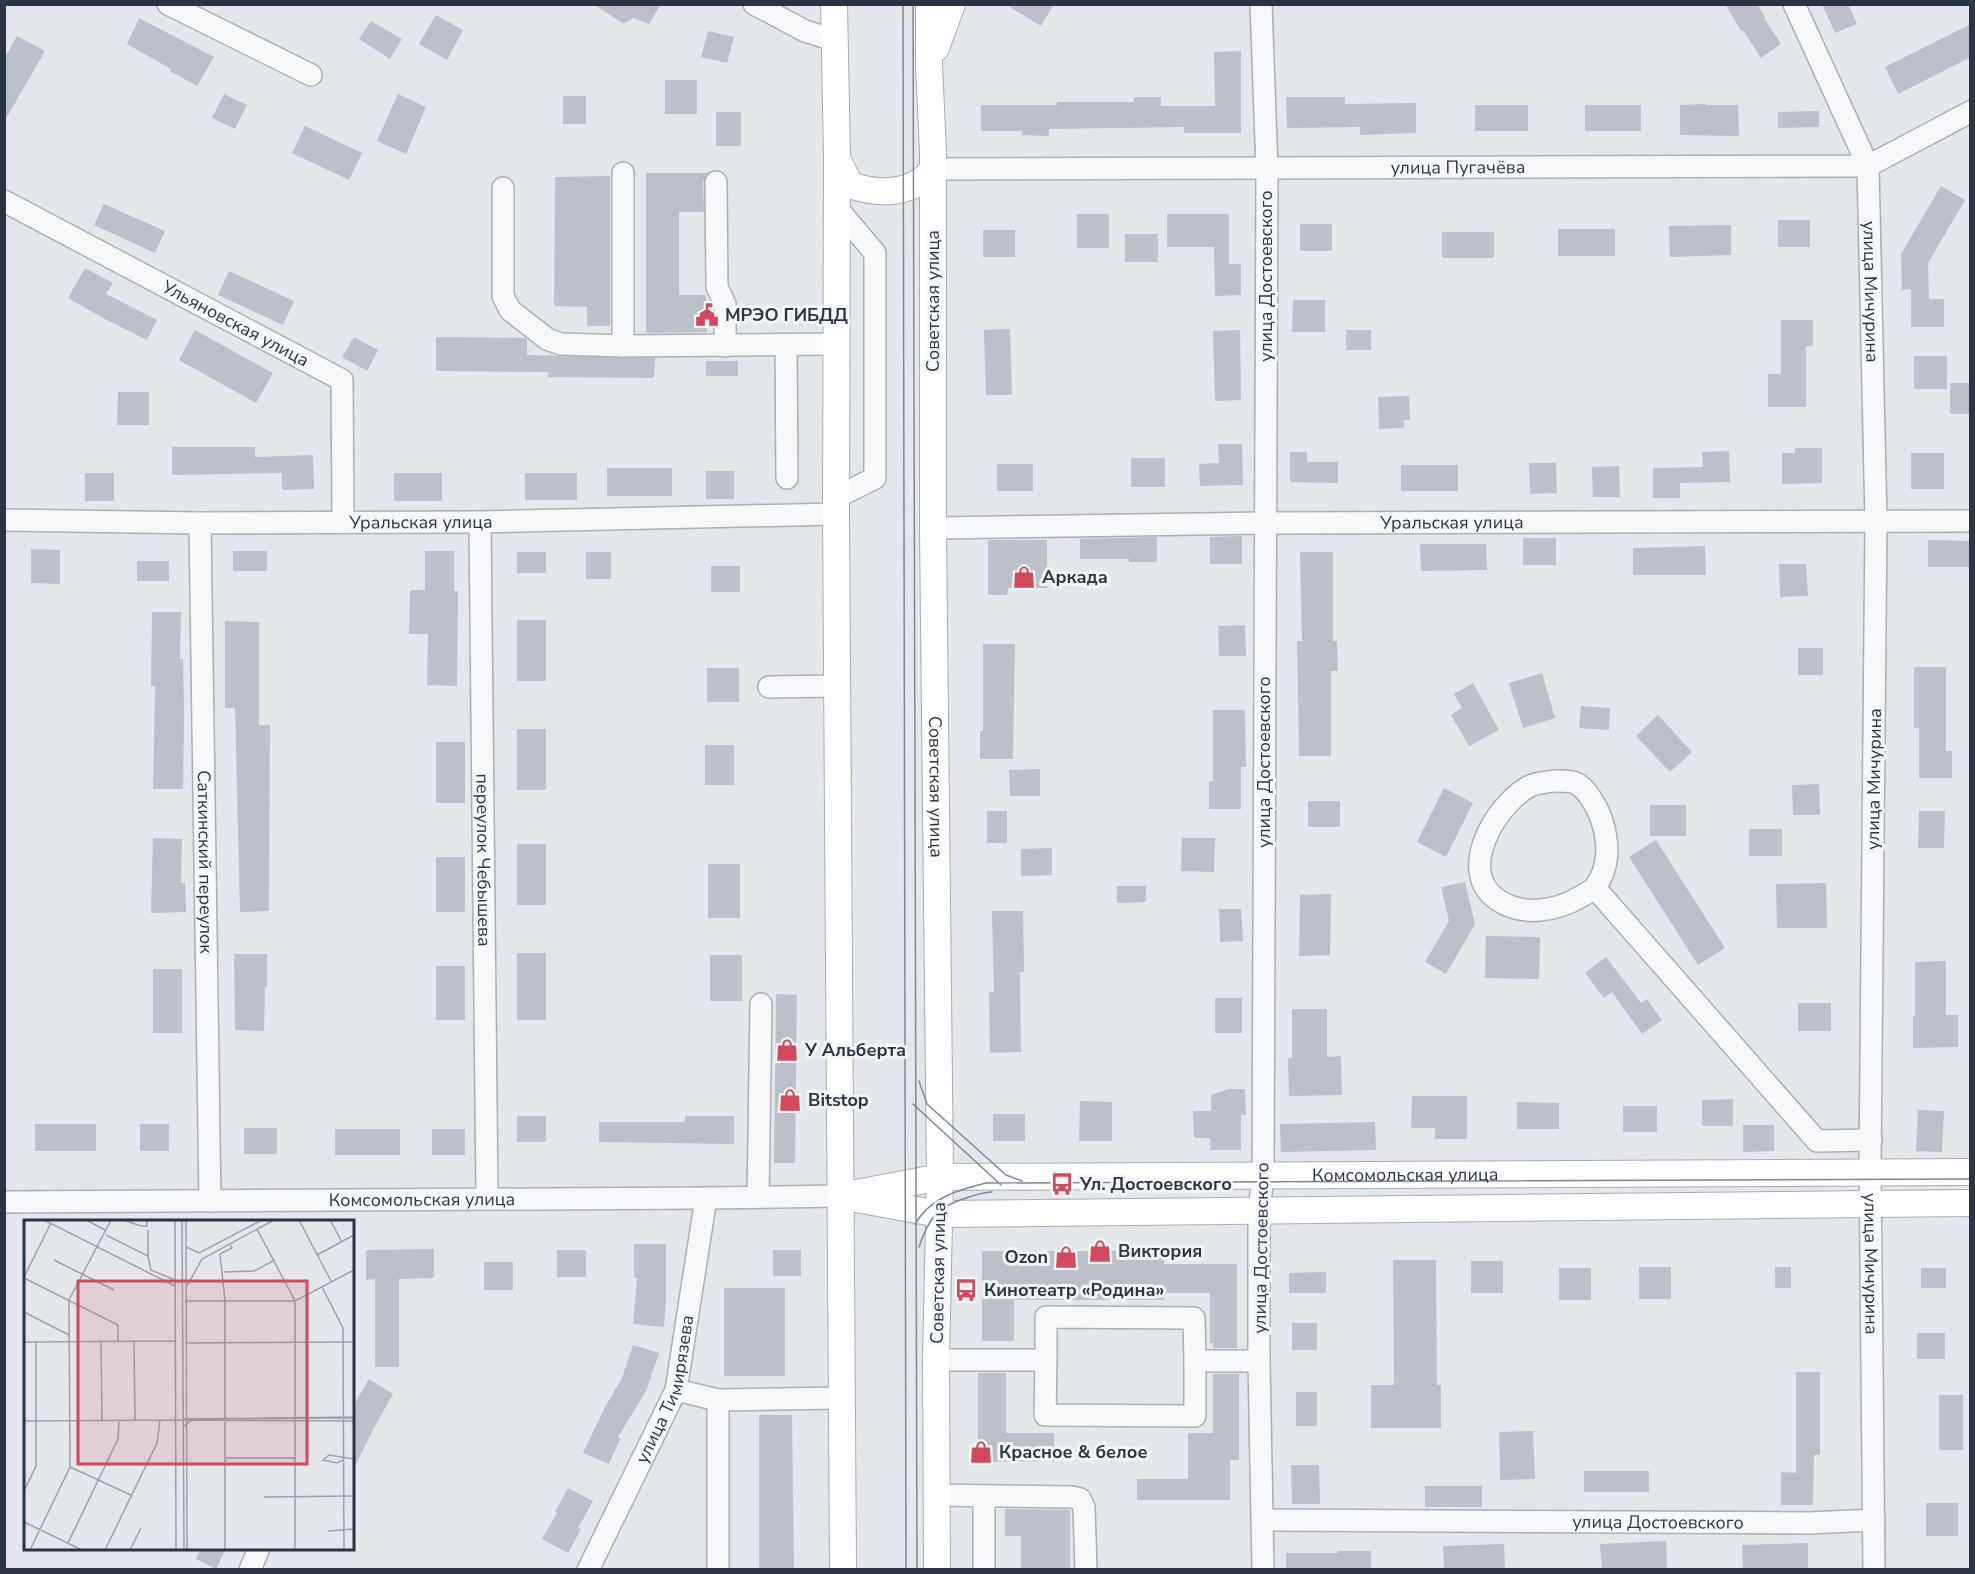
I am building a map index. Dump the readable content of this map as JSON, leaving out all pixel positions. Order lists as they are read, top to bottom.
{
  "streets": {
    "main road": ["Советская улица", "Комсомольская улица"],
    "street": [
      "улица Пугачёва",
      "улица Достоевского",
      "улица Мичурина",
      "Ульяновская улица",
      "Уральская улица",
      "переулок Чебышева",
      "Саткинский переулок",
      "улица Тимирязева"
    ]
  },
  "crossings": [
    ["улица Пугачёва", "улица Достоевского"],
    ["улица Пугачёва", "улица Мичурина"],
    ["улица Пугачёва", "Советская улица"],
    ["улица Достоевского", "улица Мичурина"],
    ["улица Достоевского", "Уральская улица"],
    ["улица Достоевского", "Комсомольская улица"],
    ["улица Мичурина", "Уральская улица"],
    ["улица Мичурина", "Комсомольская улица"],
    ["Советская улица", "Уральская улица"],
    ["Советская улица", "Комсомольская улица"],
    ["Ульяновская улица", "Уральская улица"],
    ["Уральская улица", "переулок Чебышева"],
    ["Уральская улица", "Саткинский переулок"],
    ["переулок Чебышева", "Комсомольская улица"],
    ["Саткинский переулок", "Комсомольская улица"],
    ["Комсомольская улица", "улица Тимирязева"]
  ],
  "places": {
    "public building": ["МРЭО ГИБДД"],
    "shop": [
      "Аркада",
      "У Альберта",
      "Bitstop",
      "Виктория",
      "Ozon",
      "Красное & белое"
    ],
    "bus stop": ["Ул. Достоевского", "Кинотеатр «Родина»"]
  }
}
